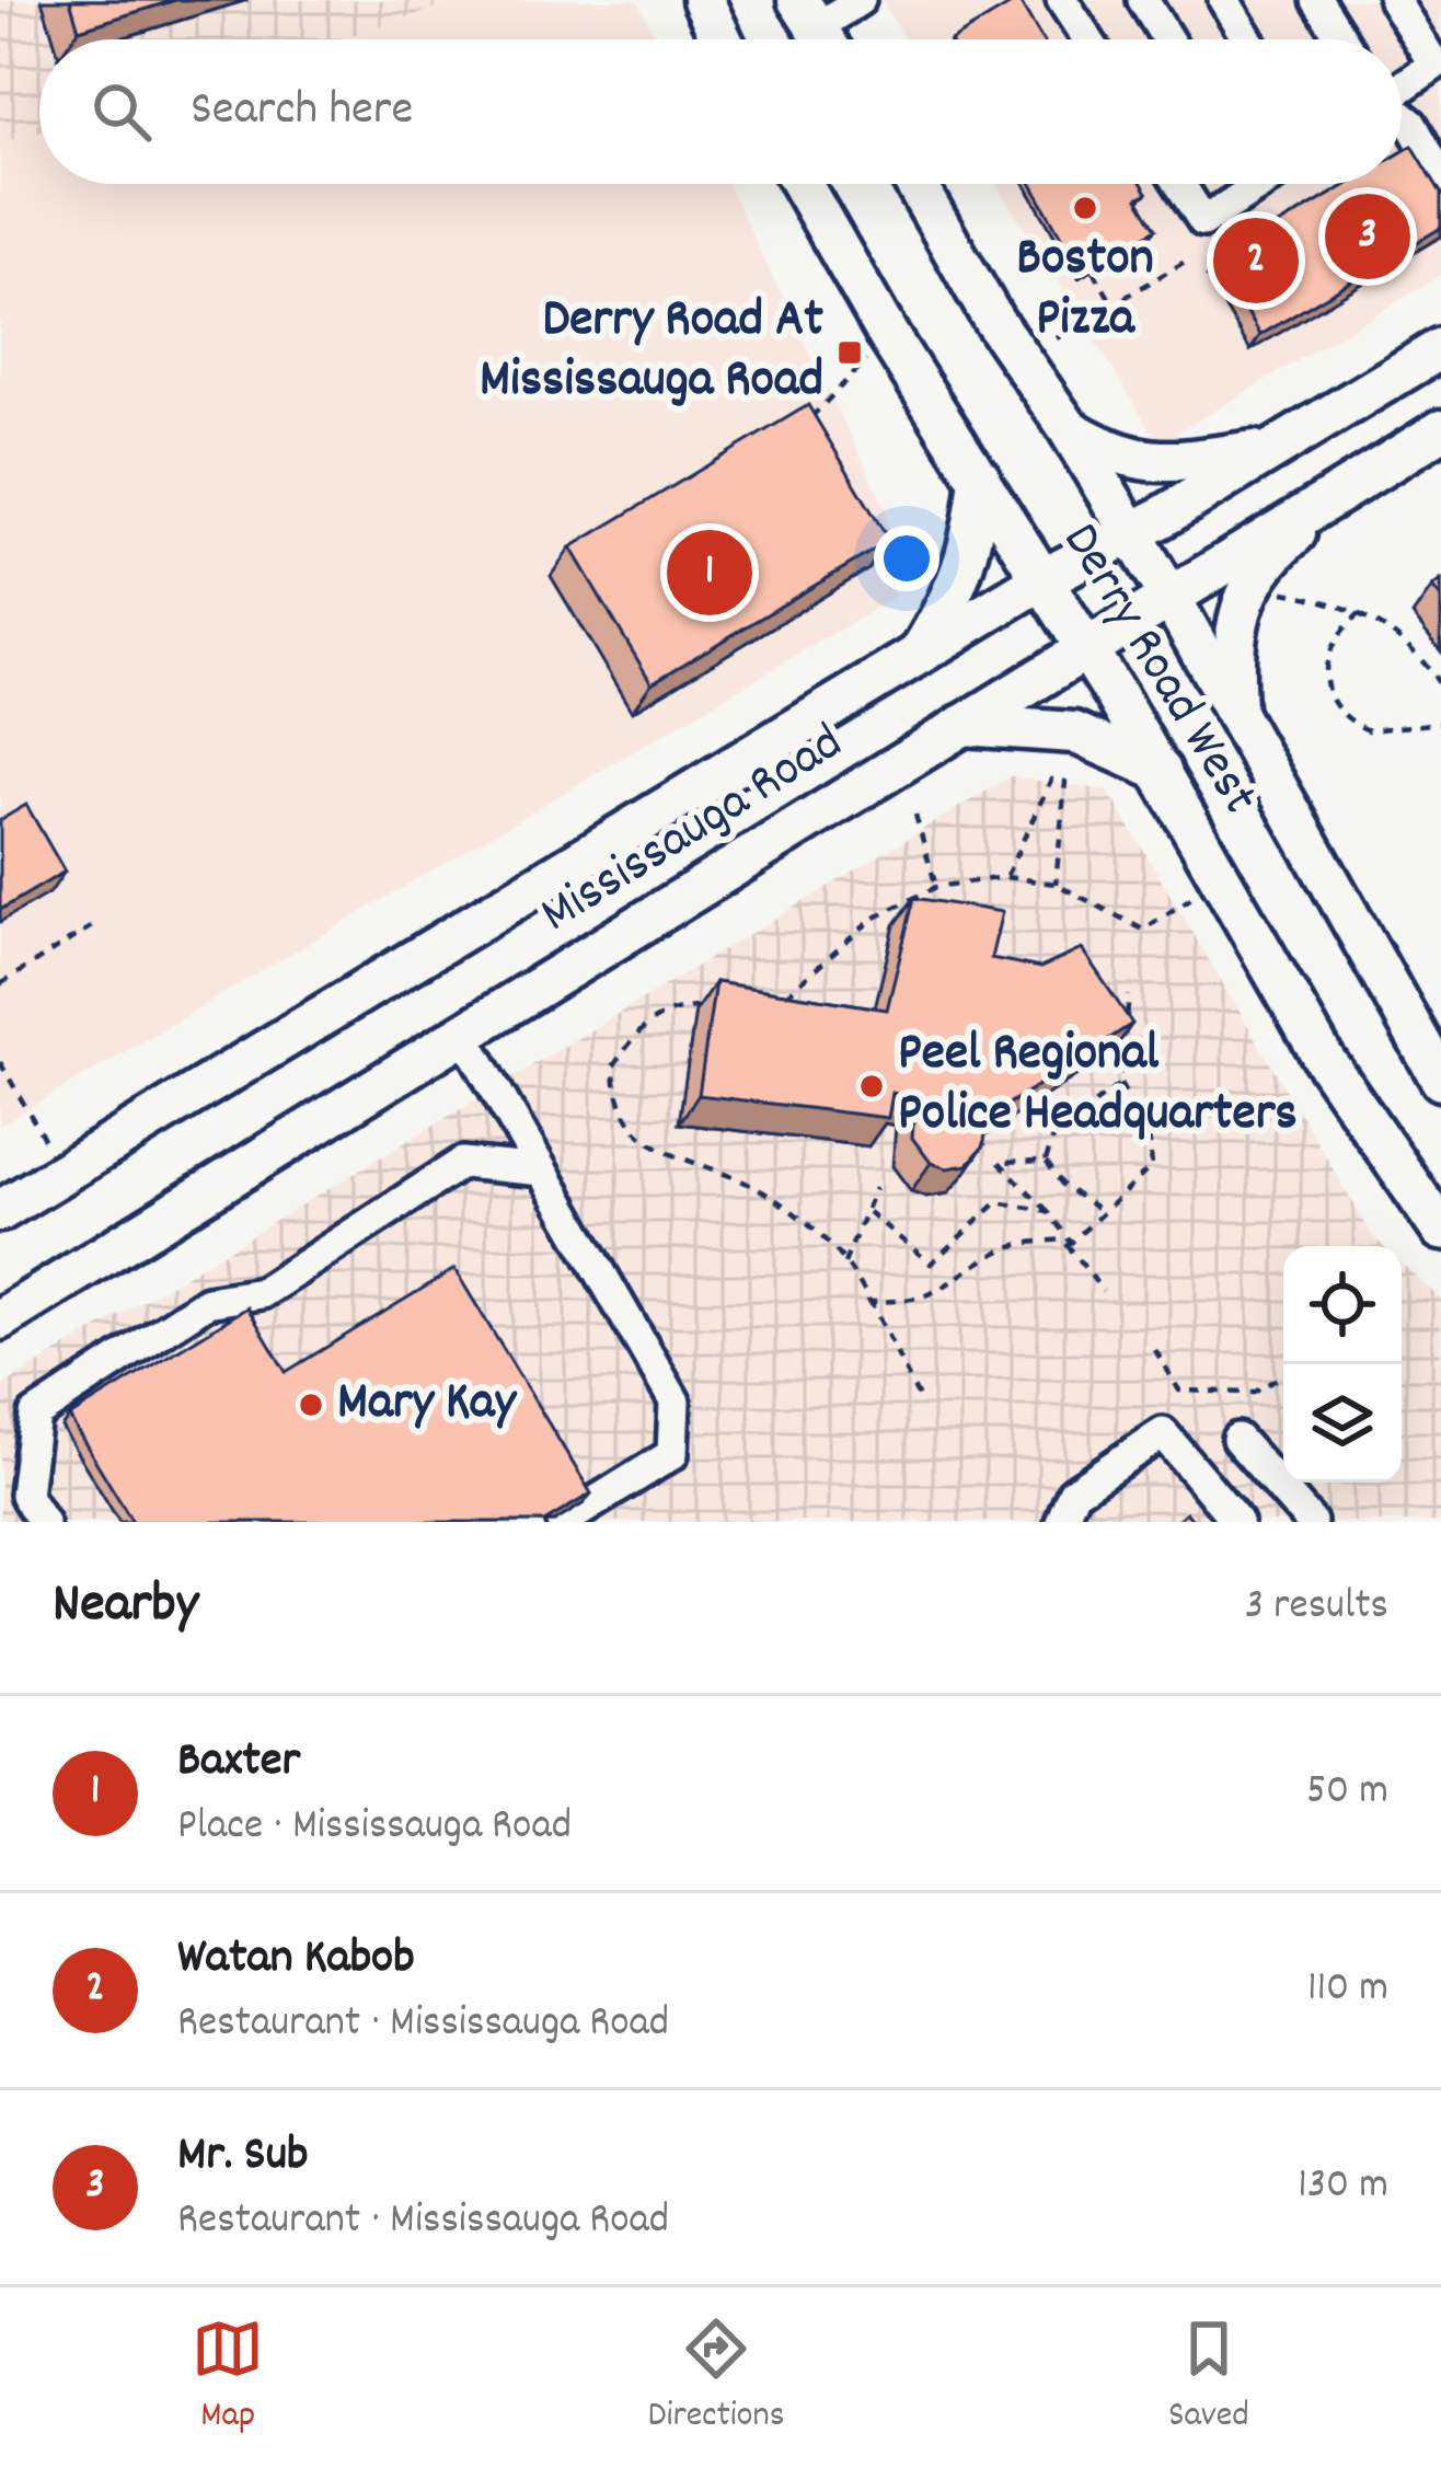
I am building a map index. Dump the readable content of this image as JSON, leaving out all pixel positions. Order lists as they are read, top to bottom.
{
  "streets": {
    "main road": ["Derry Road West", "Mississauga Road"]
  },
  "crossings": [
    ["Derry Road West", "Mississauga Road"]
  ],
  "places": {
    "other": ["Boston Pizza", "Peel Regional Police Headquarters", "Mary Kay"],
    "transit": ["Derry Road At Mississauga Road"]
  },
  "page": {
    "search": "Search here",
    "pins": ["3", "2", "1"],
    "heading": ["Nearby", "3 results"],
    "list": [
      {
        "mark": "1",
        "name": "Baxter",
        "note": "Place · Mississauga Road",
        "value": "50 m"
      },
      {
        "mark": "2",
        "name": "Watan Kabob",
        "note": "Restaurant · Mississauga Road",
        "value": "110 m"
      },
      {
        "mark": "3",
        "name": "Mr. Sub",
        "note": "Restaurant · Mississauga Road",
        "value": "130 m"
      }
    ],
    "nav": ["Map", "Directions", "Saved"]
  }
}
